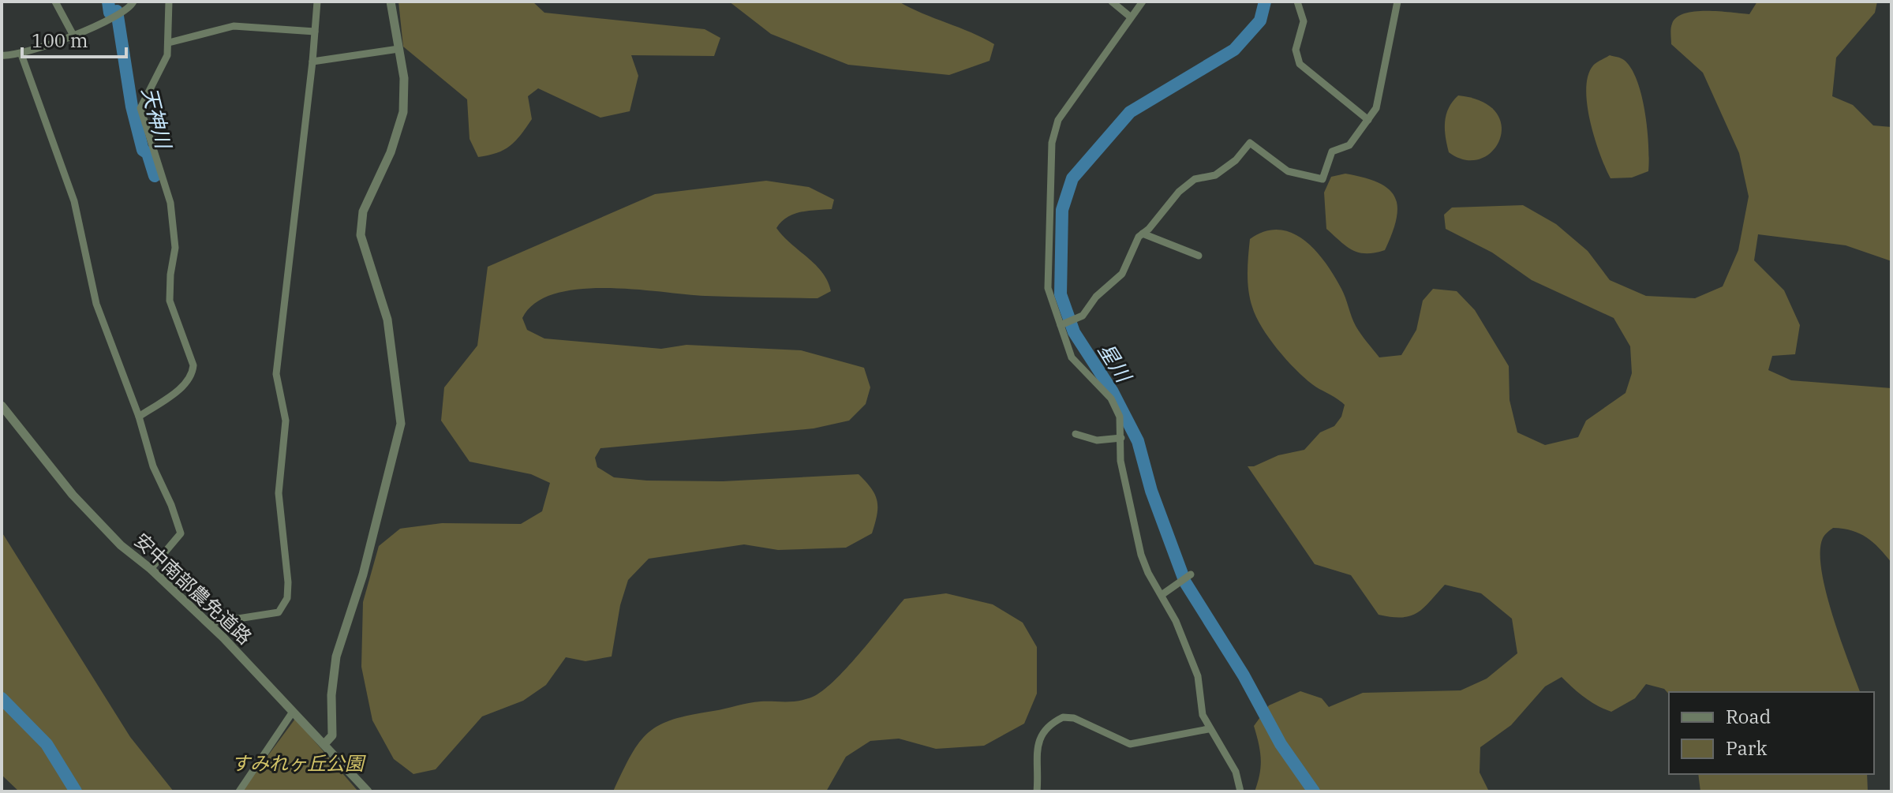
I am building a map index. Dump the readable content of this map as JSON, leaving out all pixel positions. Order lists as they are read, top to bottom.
{
  "streets": {
    "street": ["安中南部農免道路"]
  },
  "water": ["天神川", "星川"],
  "parks": ["すみれヶ丘公園"],
  "legend": ["Road", "Park"],
  "scale_bar": "100 m"
}
